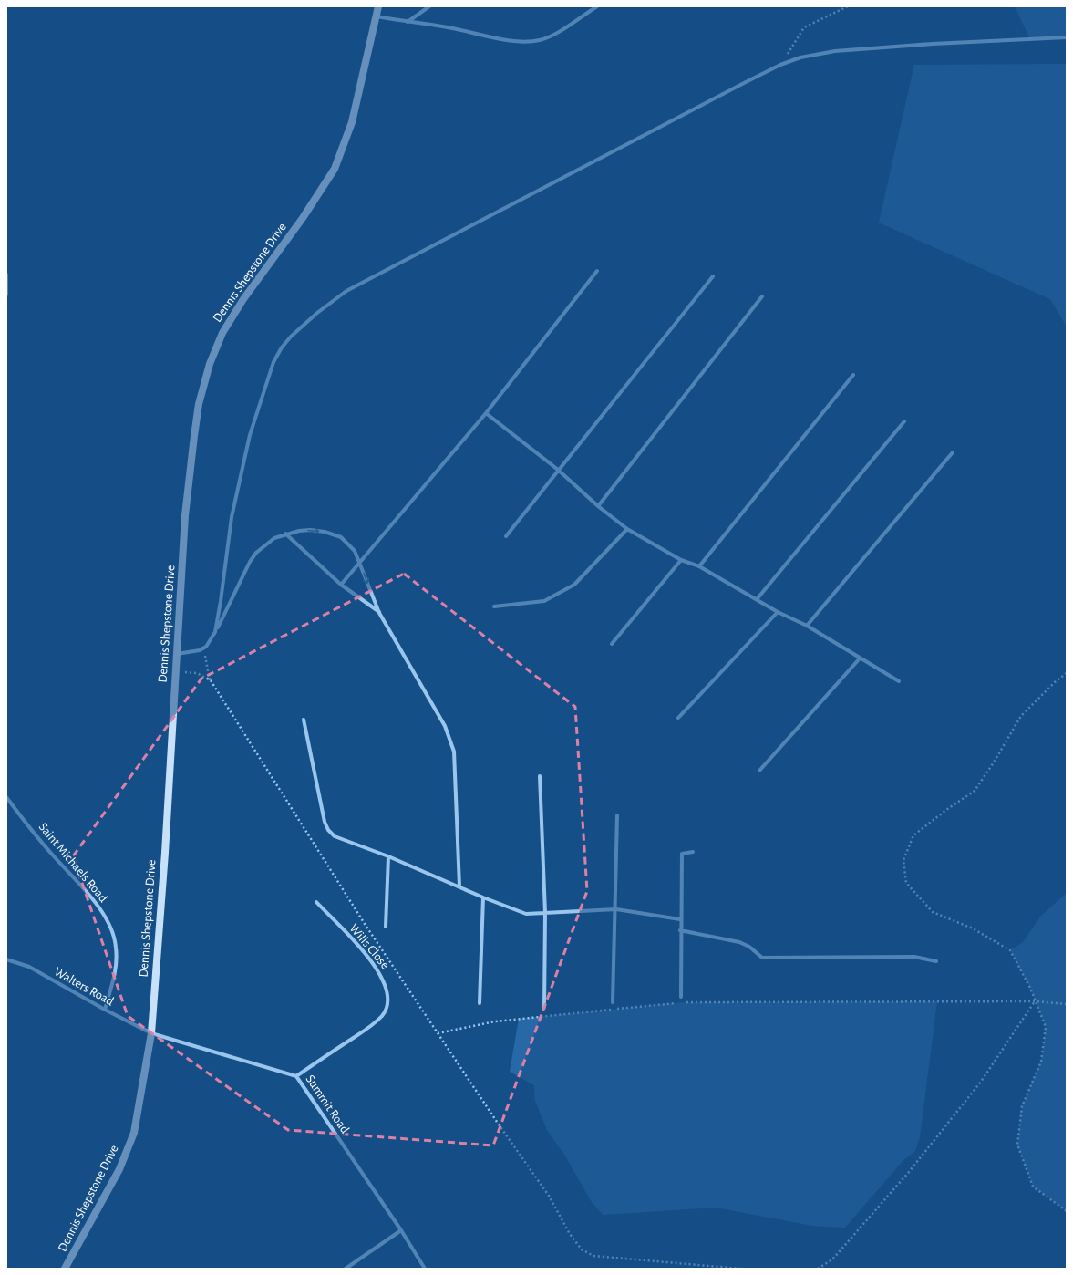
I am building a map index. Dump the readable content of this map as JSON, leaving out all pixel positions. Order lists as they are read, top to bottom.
{
  "streets": {
    "street": [
      "Dennis Shepstone Drive",
      "Saint Michaels Road",
      "Wills Close",
      "Walters Road",
      "Summit Road"
    ]
  },
  "crossings": [
    ["Dennis Shepstone Drive", "Walters Road"],
    ["Dennis Shepstone Drive", "Summit Road"],
    ["Saint Michaels Road", "Walters Road"],
    ["Wills Close", "Summit Road"],
    ["Walters Road", "Summit Road"]
  ]
}
